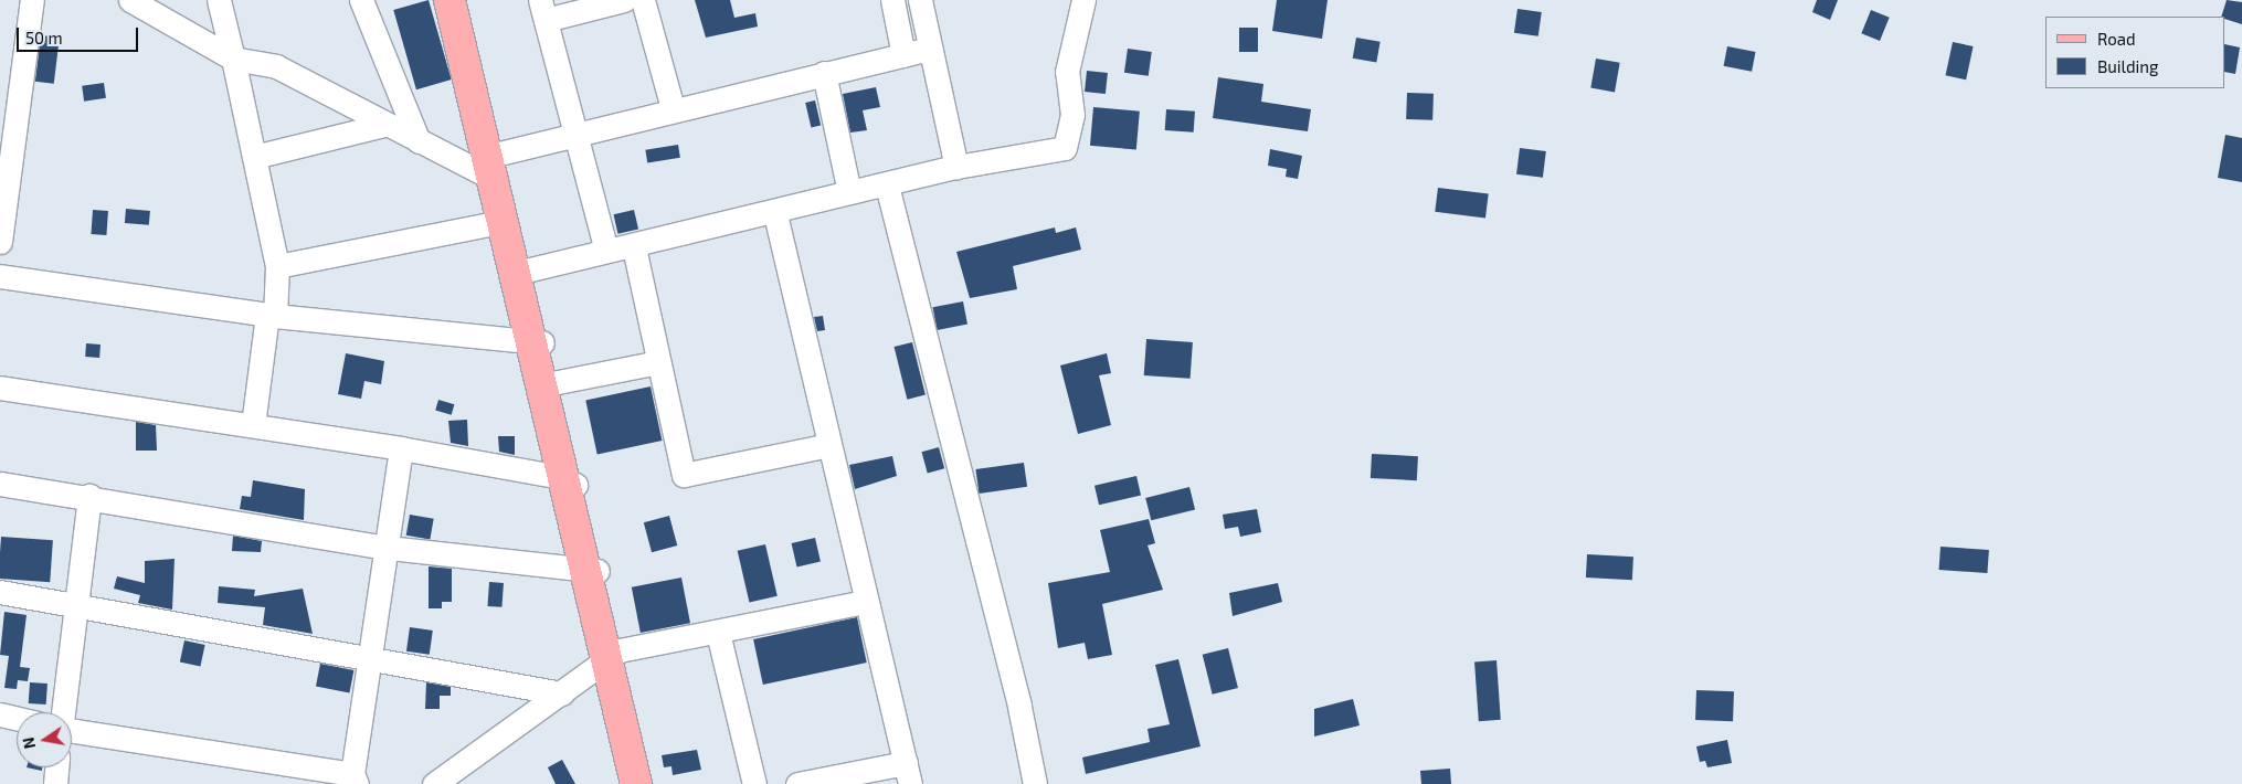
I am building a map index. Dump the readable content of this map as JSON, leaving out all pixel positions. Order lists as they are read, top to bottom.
{
  "legend": ["Road", "Building"],
  "scale_bar": "50 m",
  "north": "left"
}
